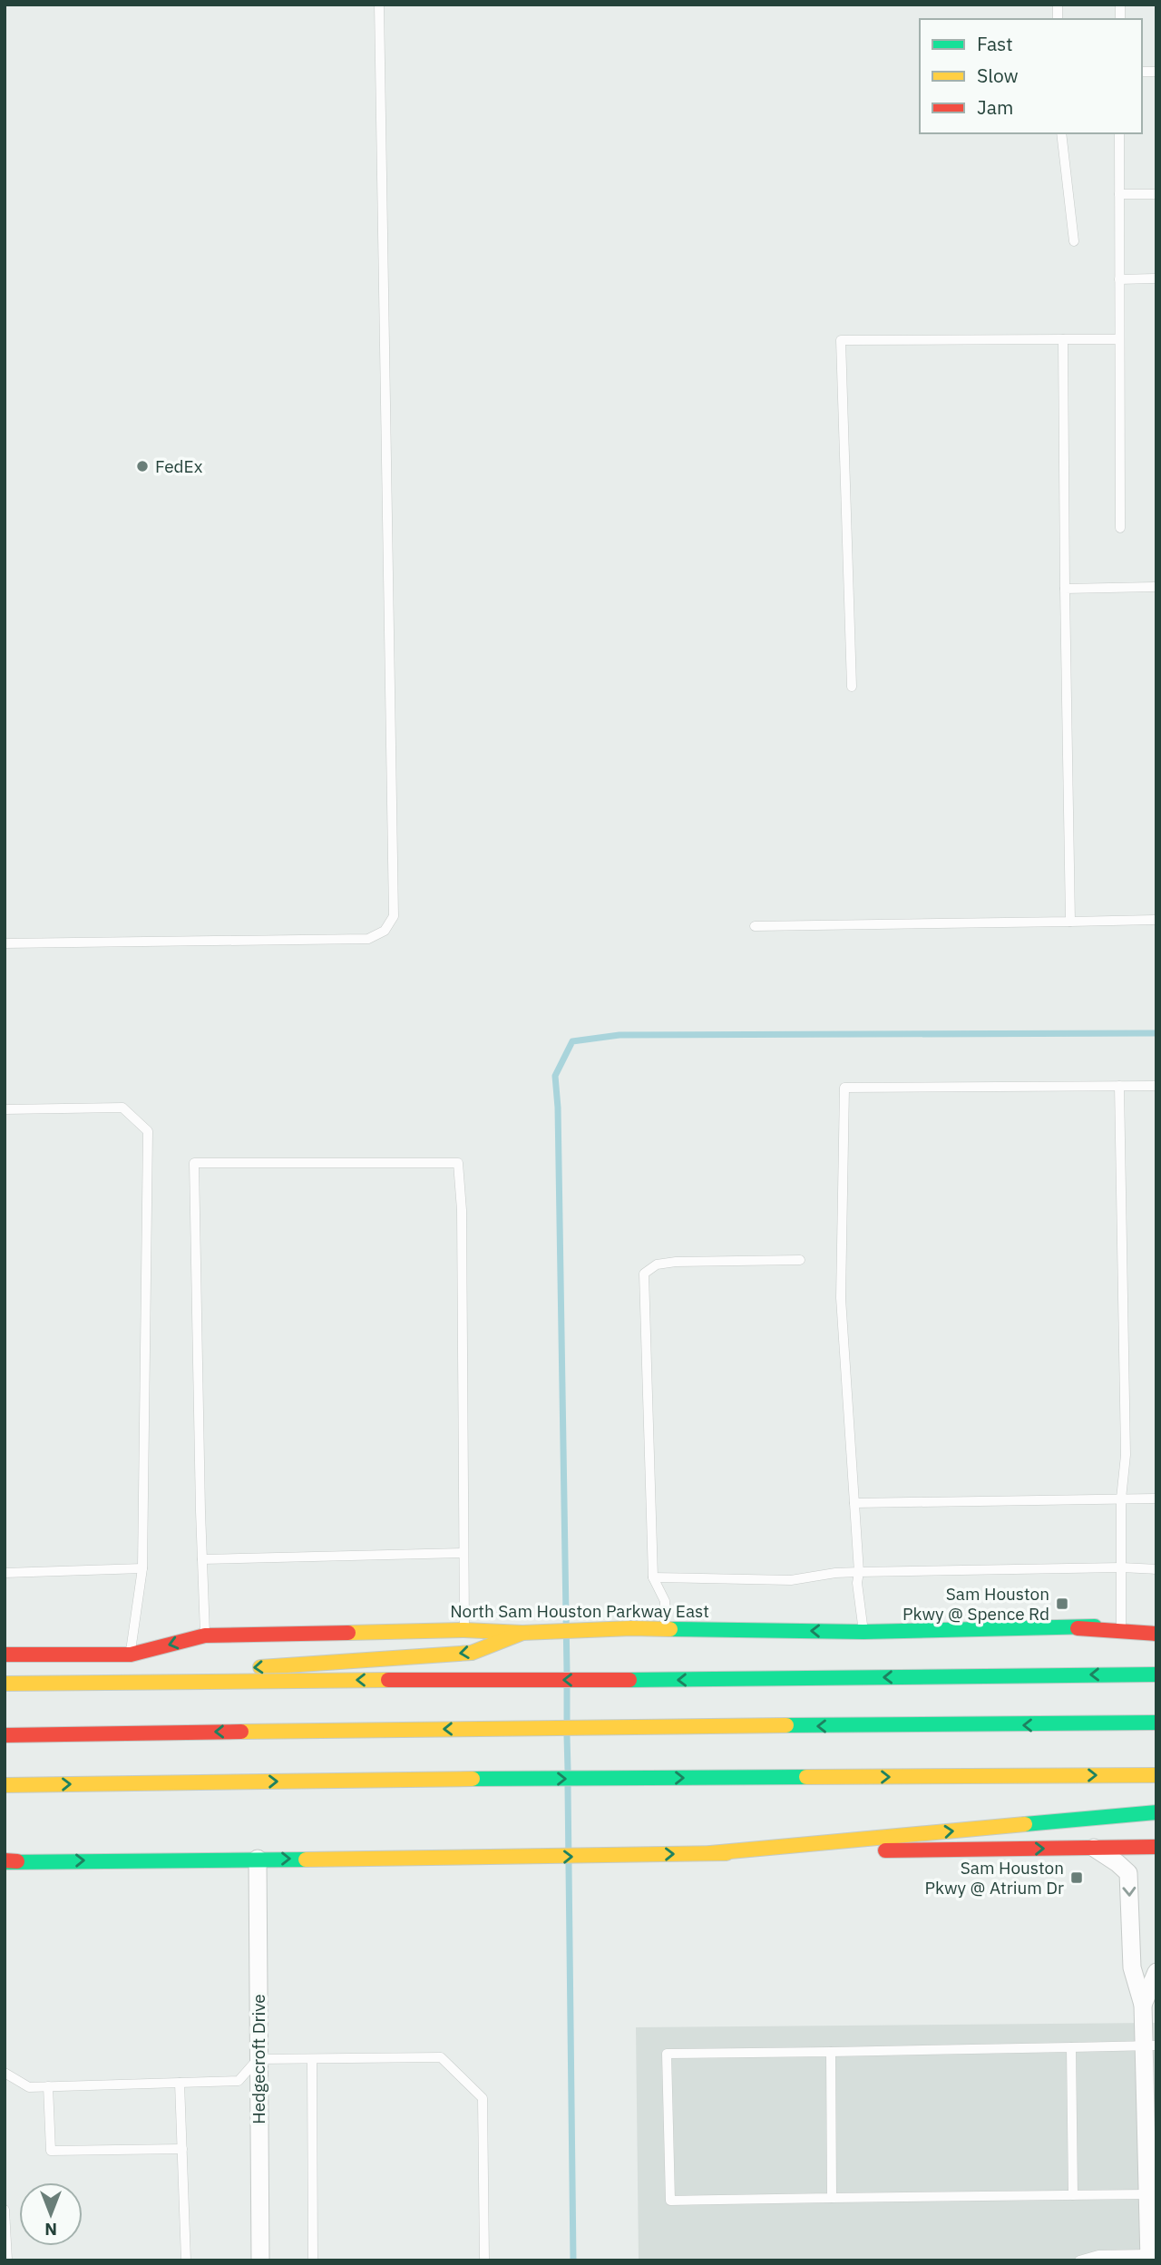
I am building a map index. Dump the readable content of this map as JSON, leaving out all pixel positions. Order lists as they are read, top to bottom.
{
  "streets": {
    "main road": ["North Sam Houston Parkway East"],
    "street": ["Hedgecroft Drive"]
  },
  "places": {
    "other": ["FedEx"],
    "transit": ["Sam Houston Pkwy @ Spence Rd", "Sam Houston Pkwy @ Atrium Dr"]
  },
  "legend": ["Fast", "Slow", "Jam"],
  "north": "bottom"
}
